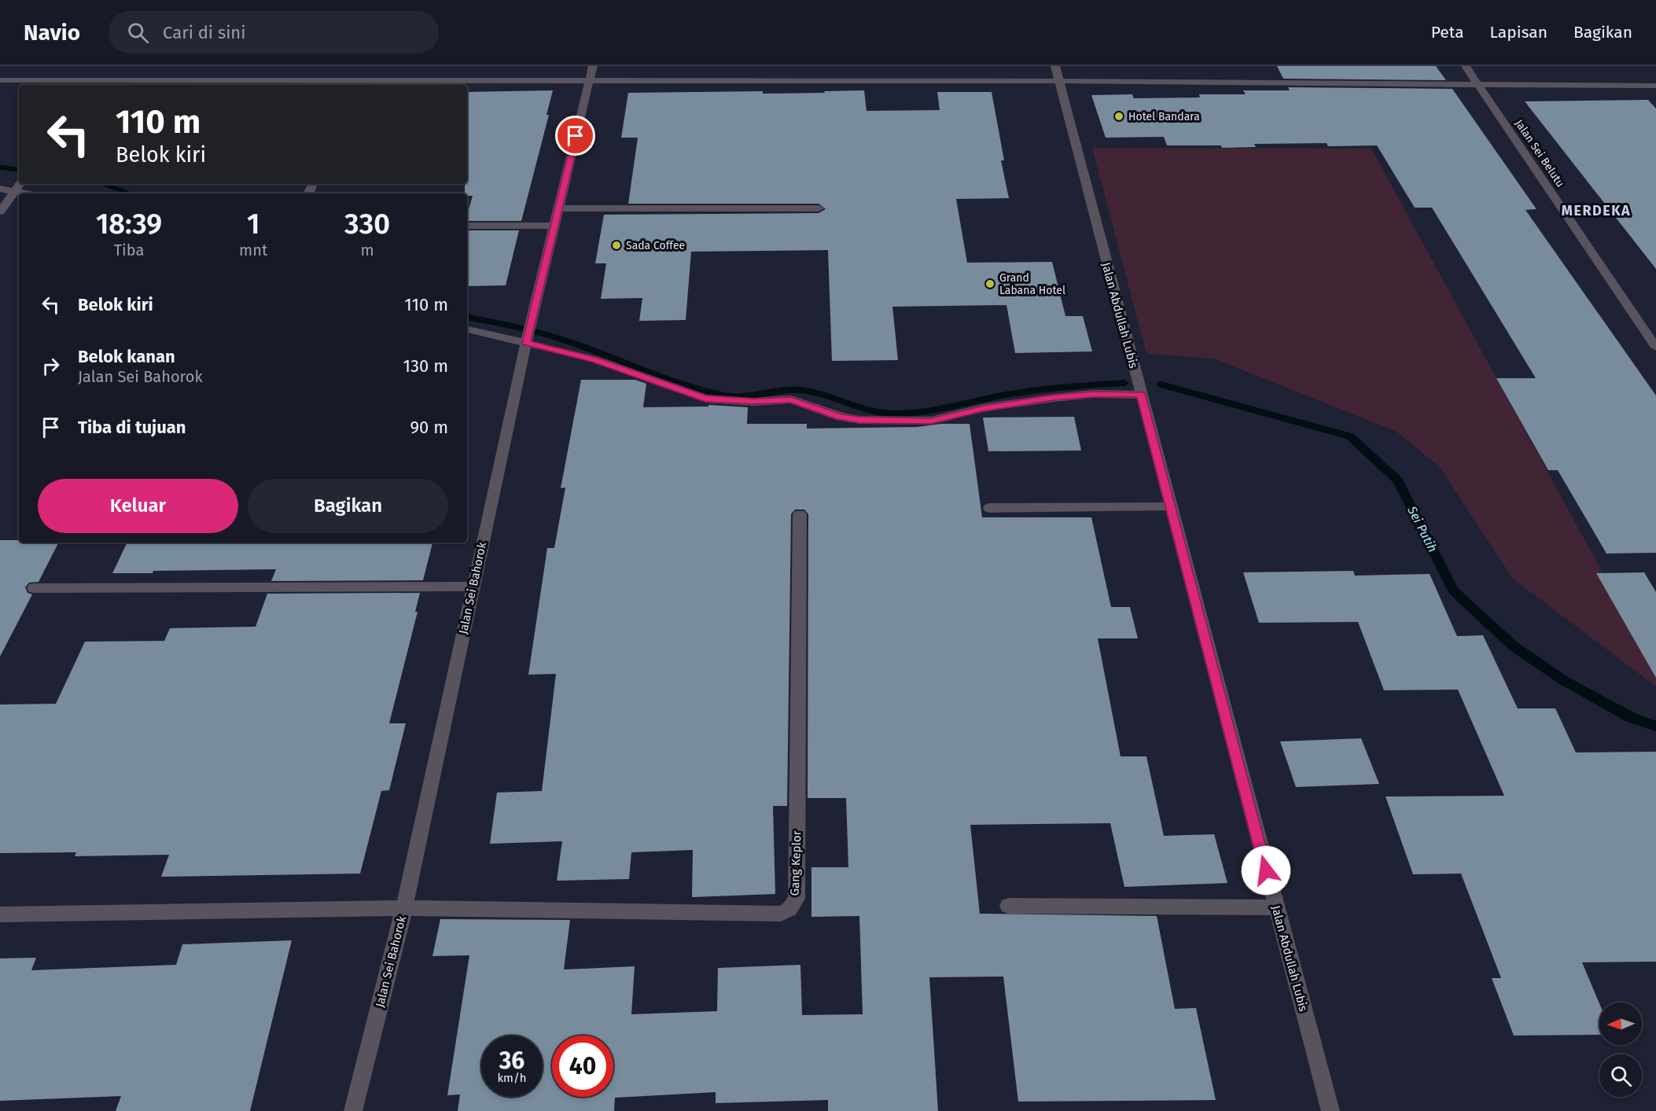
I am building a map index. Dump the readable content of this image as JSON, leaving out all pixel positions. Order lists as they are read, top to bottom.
{
  "streets": {
    "street": [
      "Jalan Sei Belutu",
      "Jalan Abdullah Lubis",
      "Jalan Sei Bahorok",
      "Gang Keplor"
    ]
  },
  "crossings": [
    ["Jalan Sei Bahorok", "Gang Keplor"]
  ],
  "districts": ["MERDEKA"],
  "water": ["Sei Putih"],
  "places": ["Hotel Bandara", "Sada Coffee", "Grand Labana Hotel"],
  "north": "left",
  "page": {
    "header": "Navio",
    "search": "Cari di sini",
    "nav": ["Peta", "Lapisan", "Bagikan"],
    "turn": ["110 m", "Belok kiri"],
    "eta": [
      "18:39",
      "Tiba",
      "1",
      "mnt",
      "330",
      "m"
    ],
    "list": [
      {
        "name": "Belok kiri",
        "value": "110 m"
      },
      {
        "name": "Belok kanan",
        "note": "Jalan Sei Bahorok",
        "value": "130 m"
      },
      {
        "name": "Tiba di tujuan",
        "value": "90 m"
      }
    ],
    "buttons": ["Keluar", "Bagikan"],
    "speed": "36 km/h",
    "limit": "40"
  }
}
